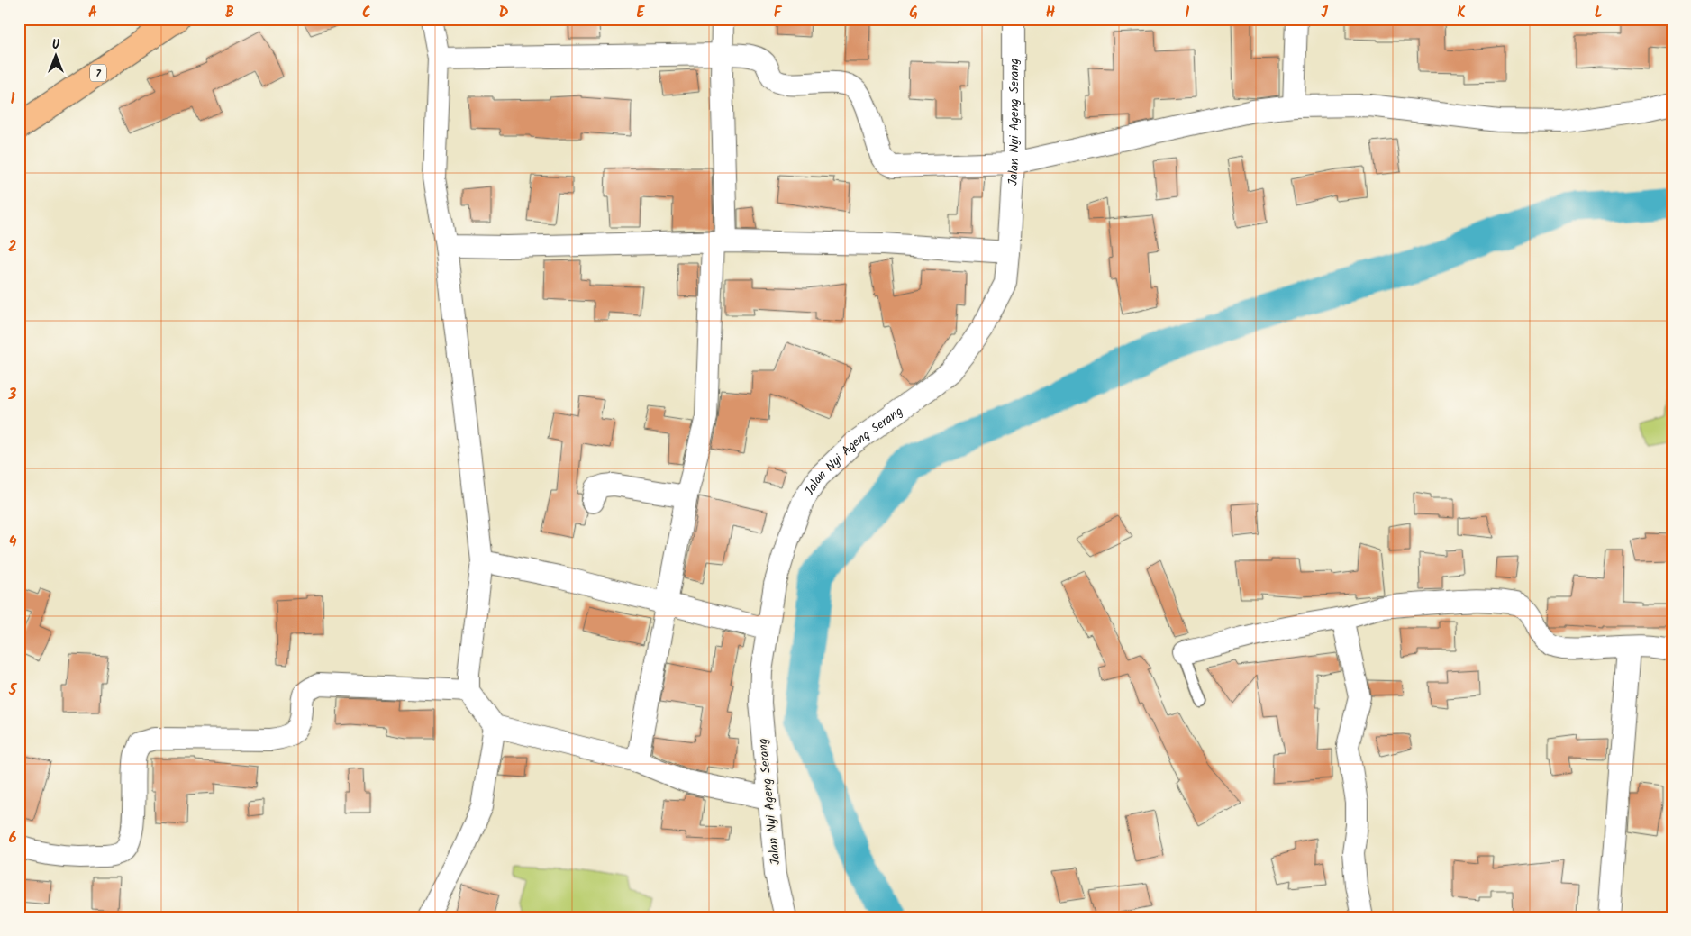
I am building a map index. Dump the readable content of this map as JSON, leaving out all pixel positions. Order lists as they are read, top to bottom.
{
  "streets": {
    "highway": ["7"],
    "street": ["Jalan Nyi Ageng Serang"]
  },
  "north": "top",
  "grid": {
    "columns": [
      "A",
      "B",
      "C",
      "D",
      "E",
      "F",
      "G",
      "H",
      "I",
      "J",
      "K",
      "L"
    ],
    "rows": [
      "1",
      "2",
      "3",
      "4",
      "5",
      "6"
    ]
  }
}
